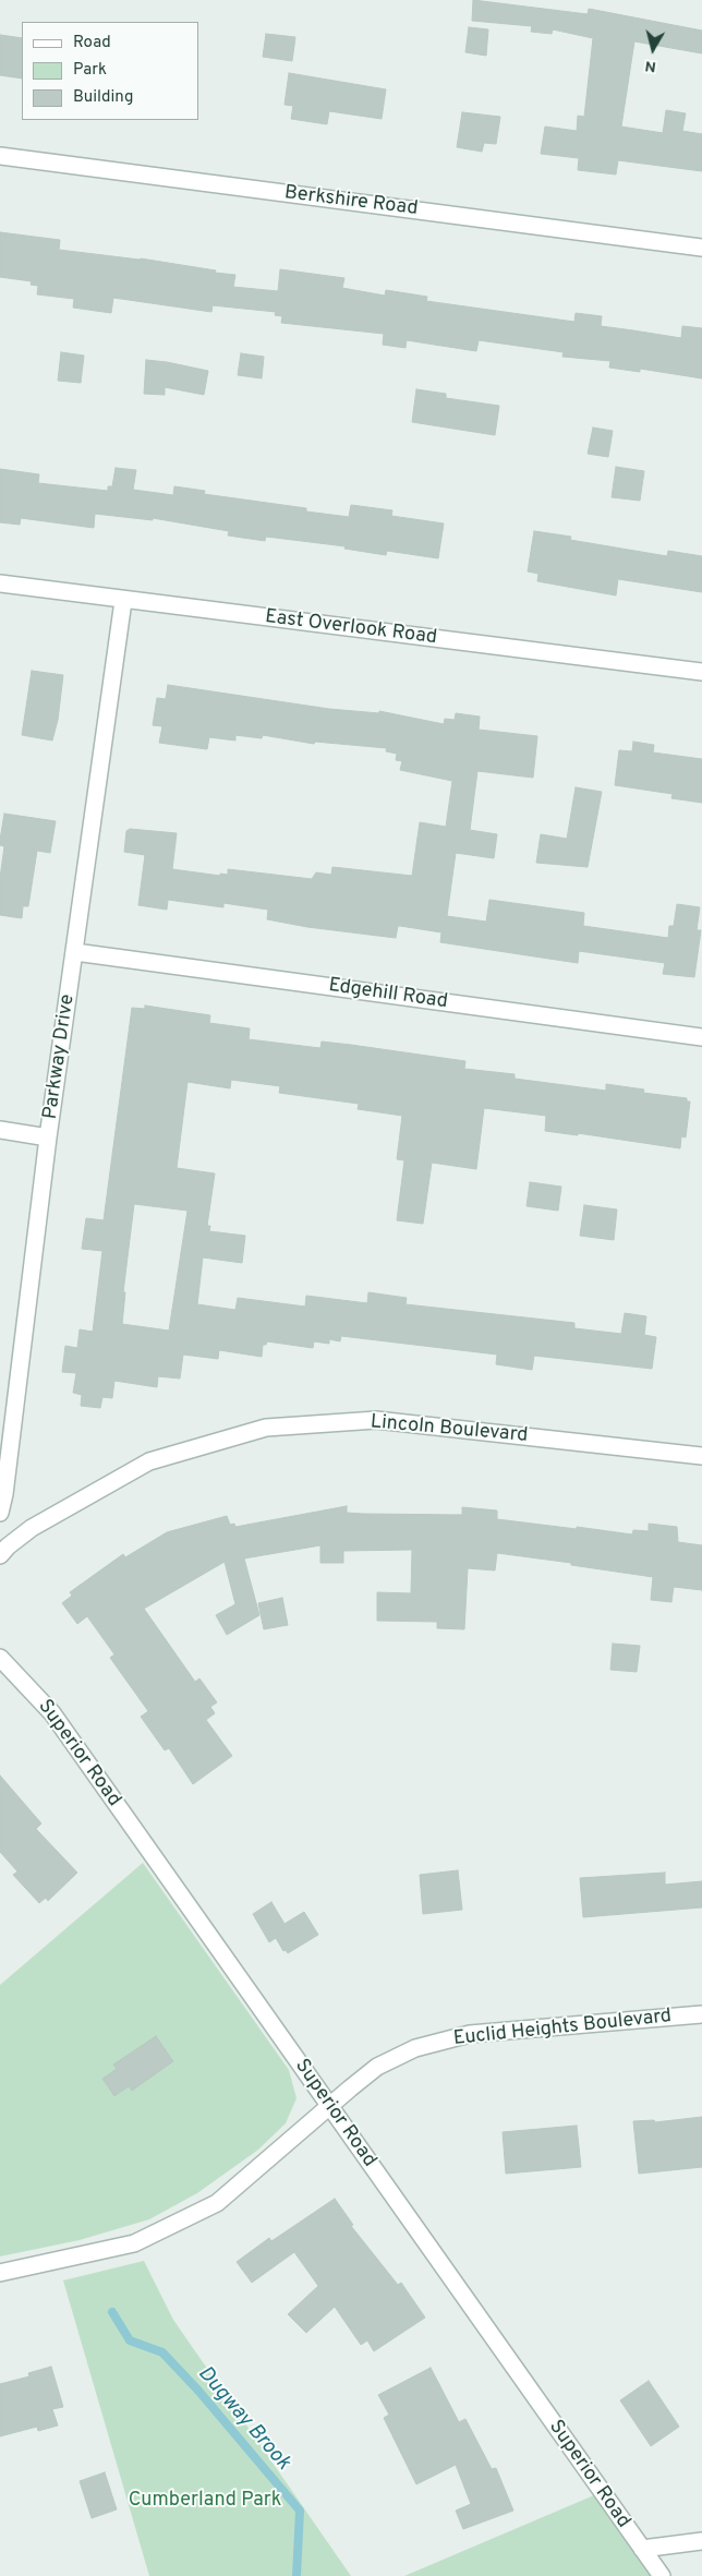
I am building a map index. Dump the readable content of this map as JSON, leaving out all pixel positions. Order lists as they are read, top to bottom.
{
  "streets": {
    "street": [
      "Berkshire Road",
      "East Overlook Road",
      "Edgehill Road",
      "Parkway Drive",
      "Lincoln Boulevard",
      "Superior Road",
      "Euclid Heights Boulevard"
    ]
  },
  "crossings": [
    ["East Overlook Road", "Parkway Drive"],
    ["Edgehill Road", "Parkway Drive"],
    ["Superior Road", "Euclid Heights Boulevard"]
  ],
  "water": ["Dugway Brook"],
  "parks": ["Cumberland Park"],
  "legend": ["Road", "Park", "Building"],
  "north": "bottom"
}
